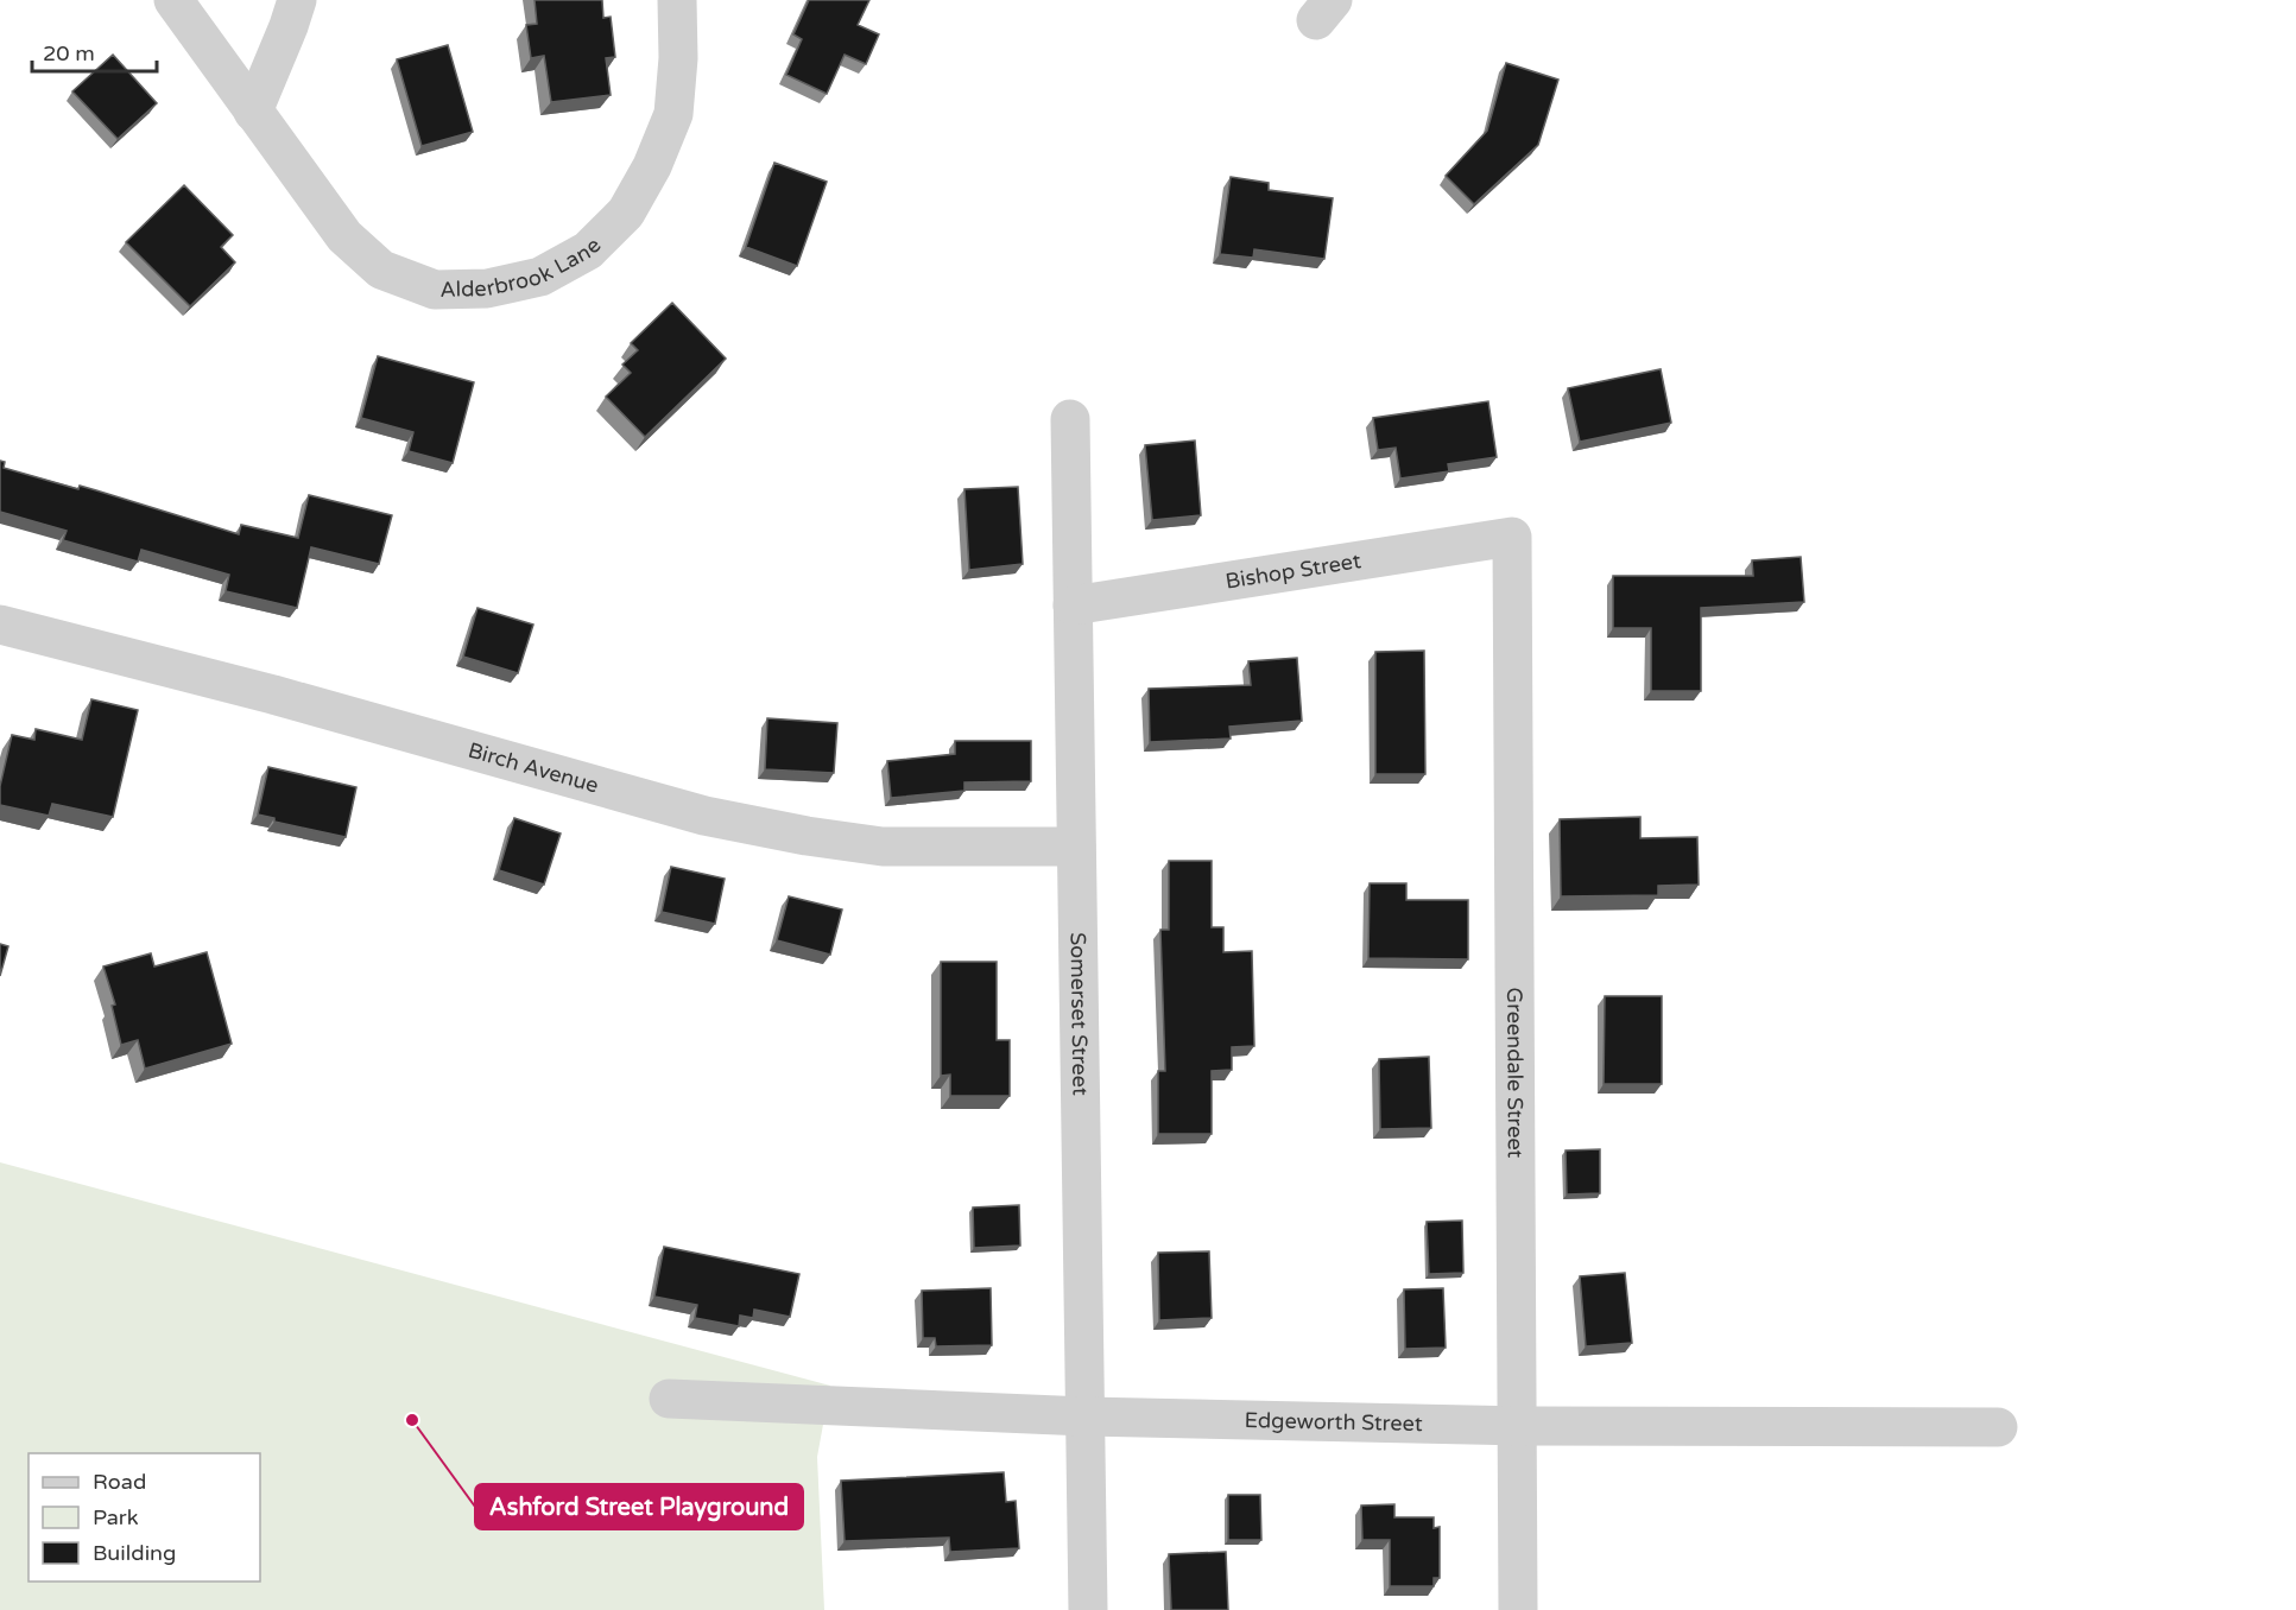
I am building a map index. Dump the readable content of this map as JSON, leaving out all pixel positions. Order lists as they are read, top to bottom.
{
  "streets": {
    "street": [
      "Alderbrook Lane",
      "Bishop Street",
      "Birch Avenue",
      "Somerset Street",
      "Greendale Street",
      "Edgeworth Street"
    ]
  },
  "crossings": [
    ["Bishop Street", "Somerset Street"],
    ["Bishop Street", "Greendale Street"],
    ["Birch Avenue", "Somerset Street"],
    ["Somerset Street", "Edgeworth Street"],
    ["Greendale Street", "Edgeworth Street"]
  ],
  "places": ["Ashford Street Playground"],
  "legend": ["Road", "Park", "Building"],
  "scale_bar": "20 m"
}
